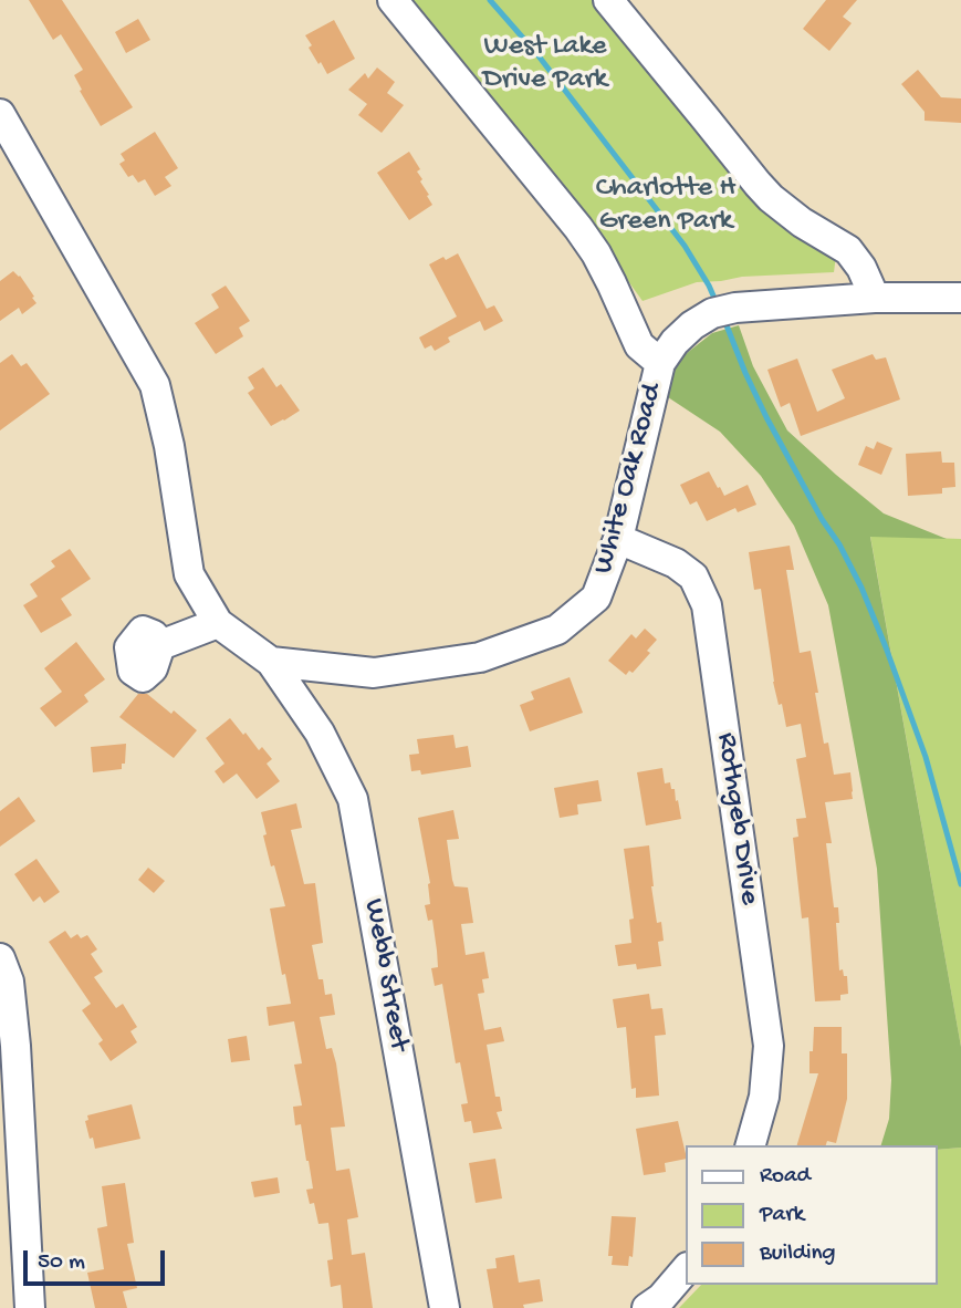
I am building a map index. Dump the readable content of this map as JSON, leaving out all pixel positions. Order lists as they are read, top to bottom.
{
  "streets": {
    "street": ["White Oak Road", "Rothgeb Drive", "Webb Street"]
  },
  "crossings": [
    ["White Oak Road", "Rothgeb Drive"],
    ["White Oak Road", "Webb Street"]
  ],
  "parks": ["West Lake Drive Park", "Charlotte H Green Park"],
  "legend": ["Road", "Park", "Building"],
  "scale_bar": "50 m"
}
